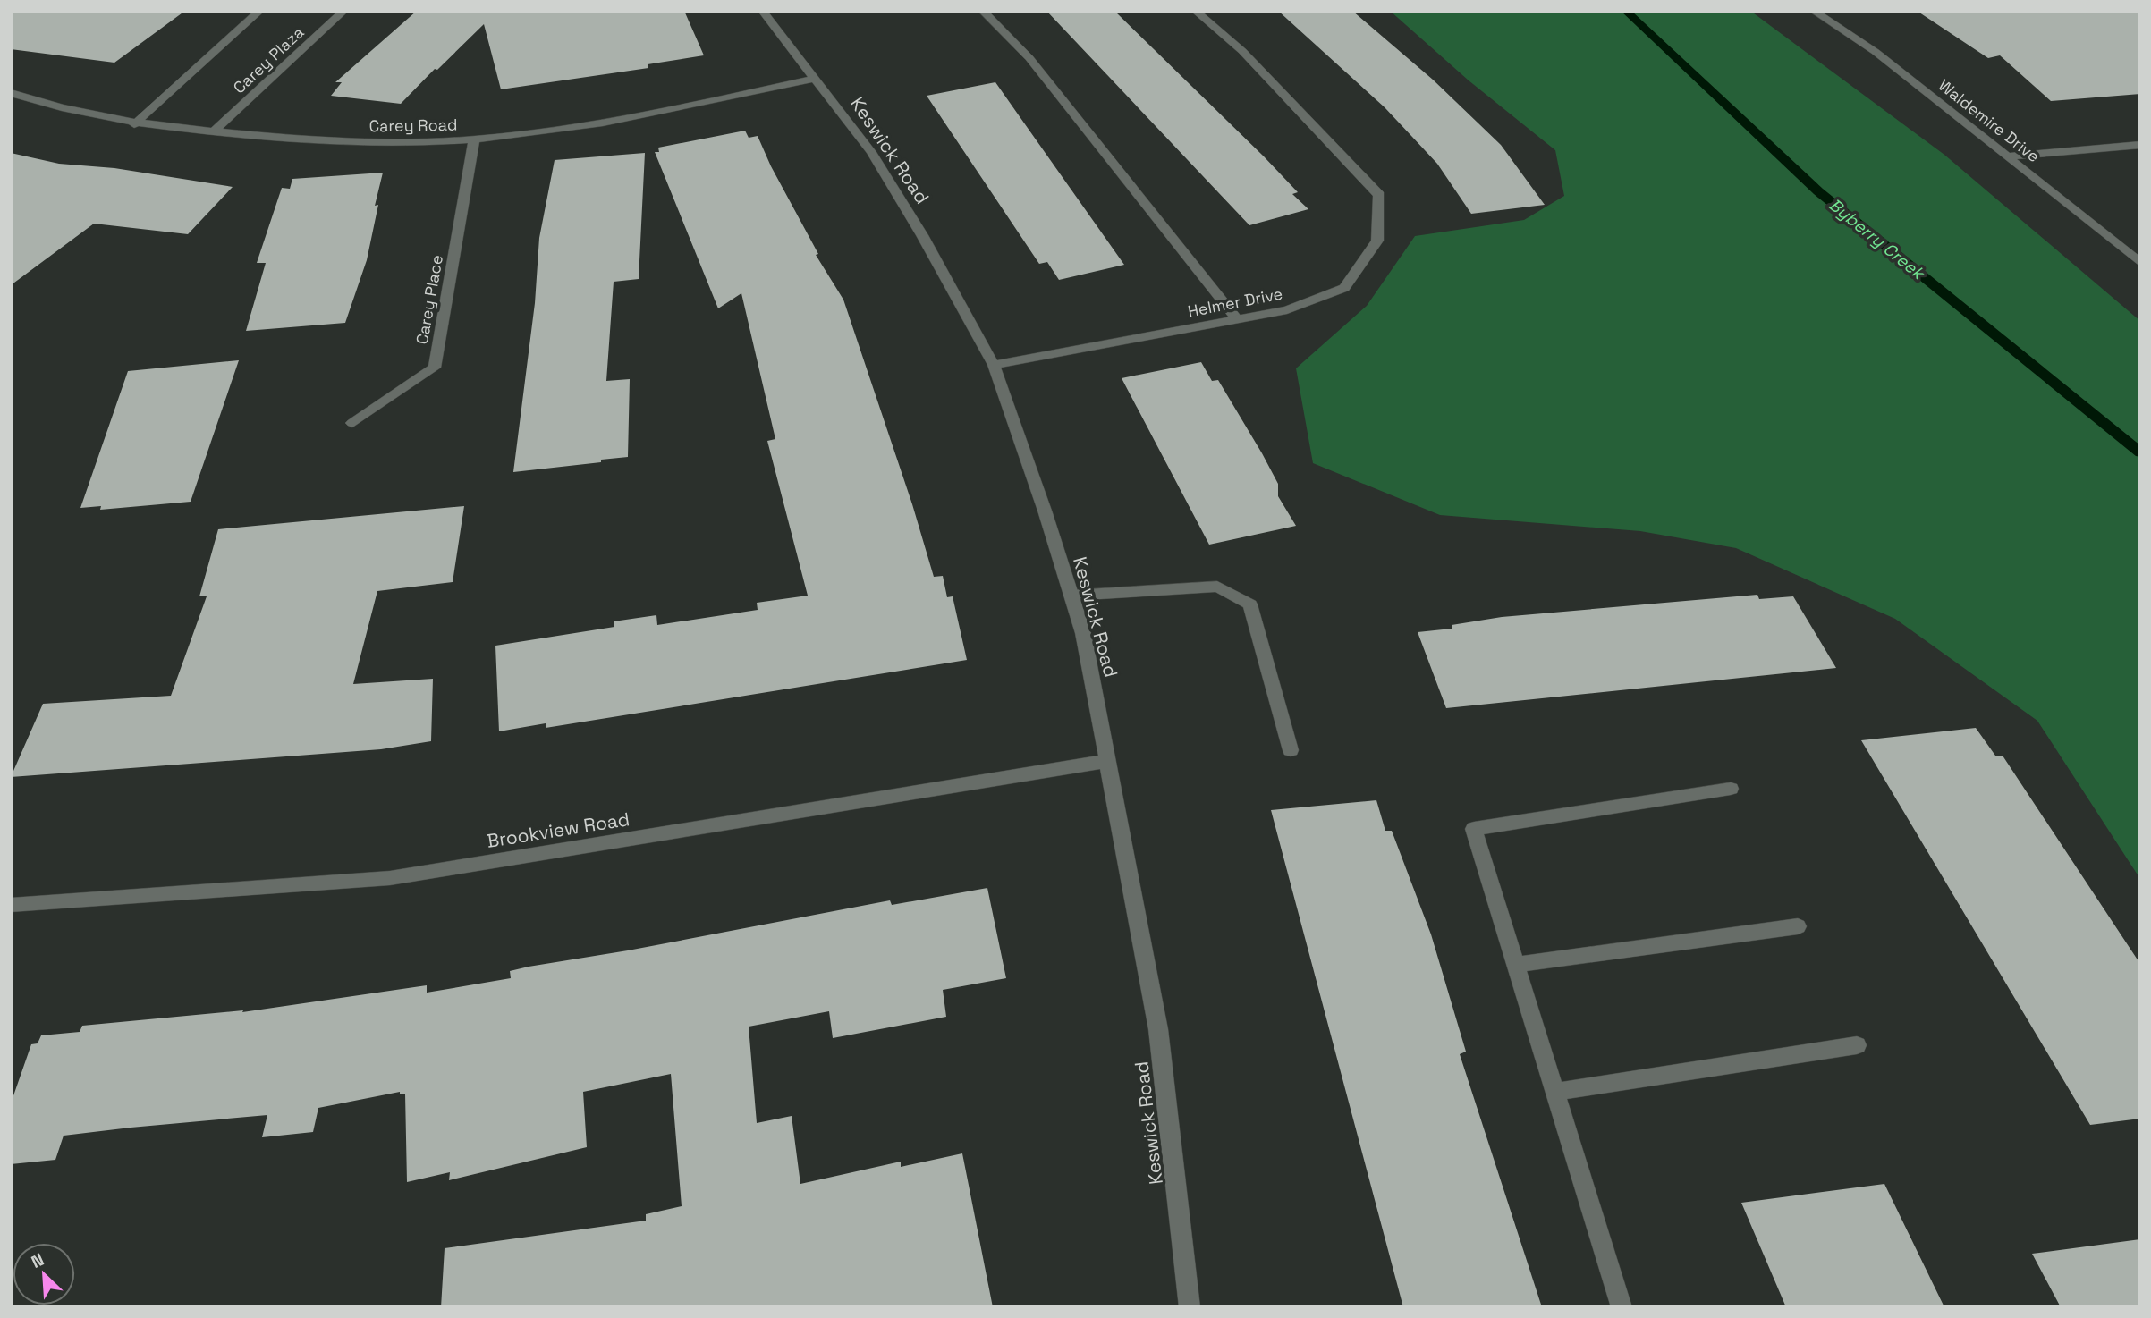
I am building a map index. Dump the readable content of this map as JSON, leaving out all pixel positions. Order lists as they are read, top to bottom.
{
  "streets": {
    "street": [
      "Carey Plaza",
      "Waldemire Drive",
      "Carey Road",
      "Keswick Road",
      "Carey Place",
      "Helmer Drive",
      "Brookview Road"
    ]
  },
  "crossings": [
    ["Carey Plaza", "Carey Road"],
    ["Carey Road", "Keswick Road"],
    ["Carey Road", "Carey Place"],
    ["Keswick Road", "Helmer Drive"],
    ["Keswick Road", "Brookview Road"]
  ],
  "water": ["Byberry Creek"],
  "north": "top left"
}
